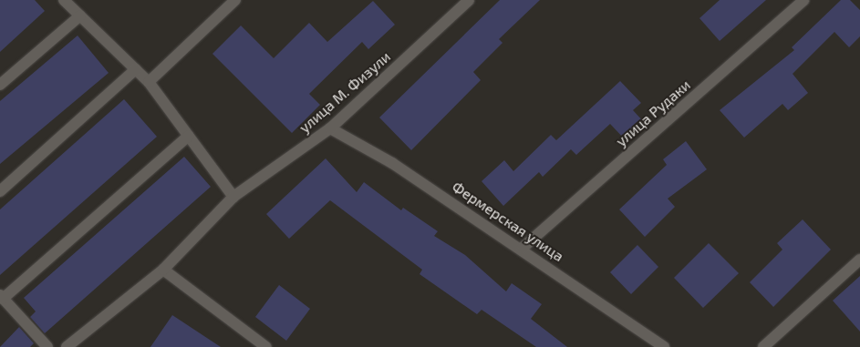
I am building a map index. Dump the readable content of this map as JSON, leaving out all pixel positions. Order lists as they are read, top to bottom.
{
  "streets": {
    "street": ["улица М. Физули", "улица Рудаки", "Фермерская улица"]
  },
  "crossings": [
    ["улица М. Физули", "Фермерская улица"],
    ["улица Рудаки", "Фермерская улица"]
  ]
}
